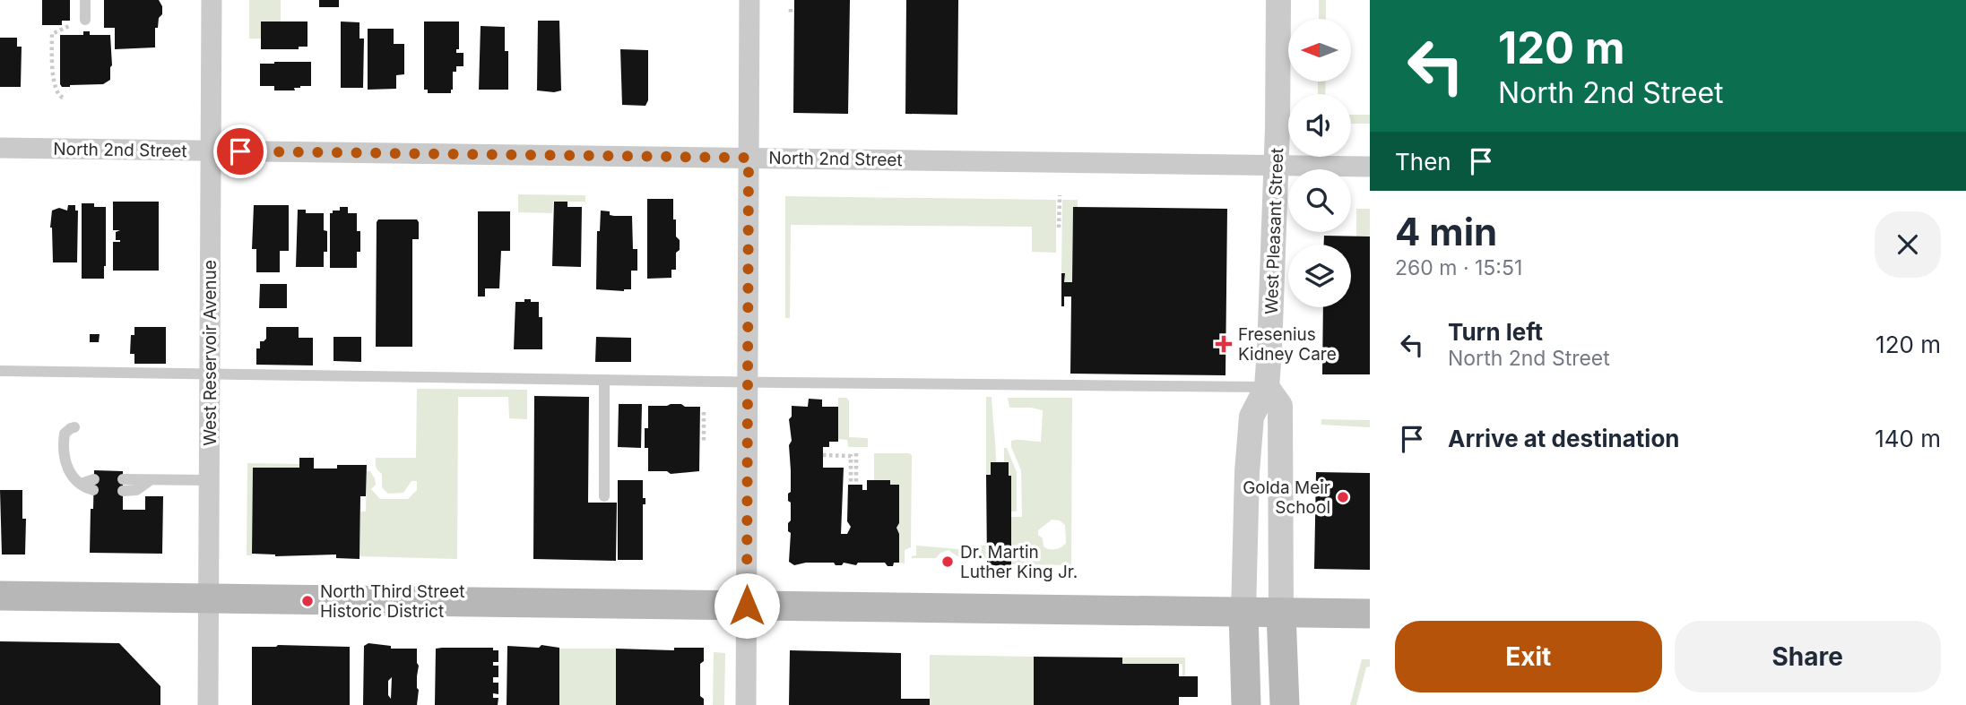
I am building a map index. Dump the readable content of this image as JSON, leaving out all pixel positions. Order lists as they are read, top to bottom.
{
  "streets": {
    "street": ["North 2nd Street", "West Pleasant Street", "West Reservoir Avenue"]
  },
  "crossings": [
    ["North 2nd Street", "West Pleasant Street"],
    ["North 2nd Street", "West Reservoir Avenue"]
  ],
  "places": {
    "health": ["Fresenius Kidney Care"],
    "other": ["Golda Meir School", "Dr. Martin Luther King Jr.", "North Third Street Historic District"]
  },
  "north": "left",
  "page": {
    "turn": ["120 m", "North 2nd Street"],
    "then": "Then",
    "heading": ["4 min", "260 m · 15:51"],
    "list": [
      {
        "name": "Turn left",
        "note": "North 2nd Street",
        "value": "120 m"
      },
      {
        "name": "Arrive at destination",
        "value": "140 m"
      }
    ],
    "buttons": ["Exit", "Share"]
  }
}
